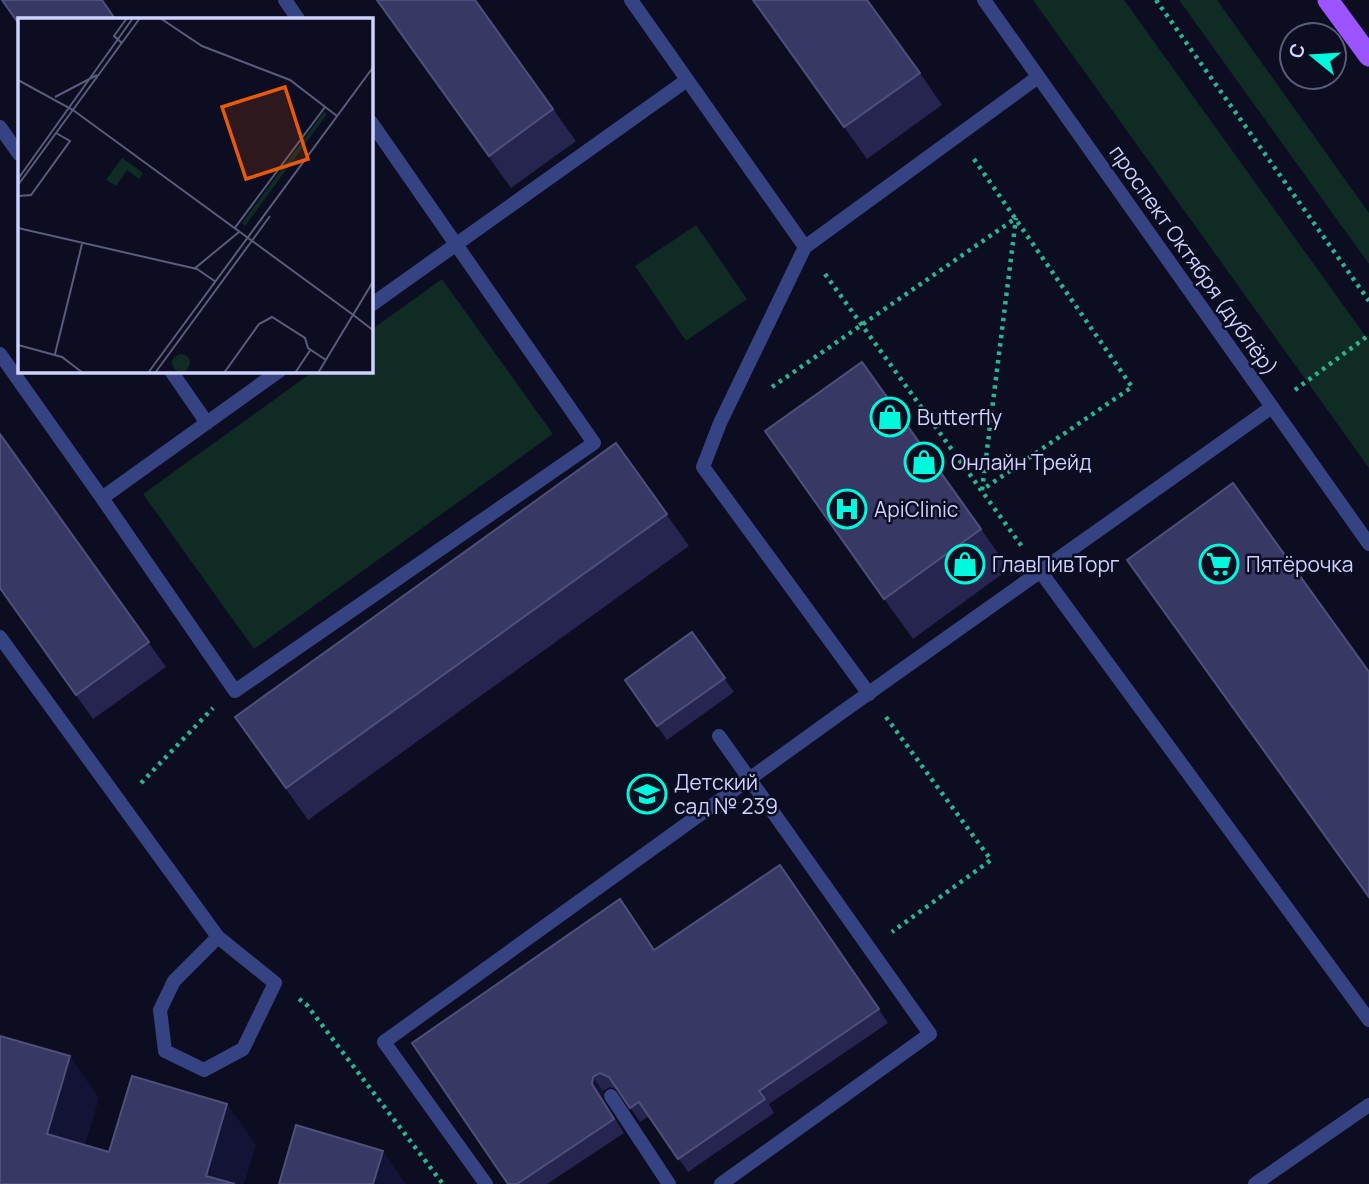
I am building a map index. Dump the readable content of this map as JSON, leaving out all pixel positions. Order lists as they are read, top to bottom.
{
  "streets": {
    "street": ["проспект Октября (дублёр)"]
  },
  "places": {
    "shop": ["Butterfly", "Онлайн Трейд", "ГлавПивТорг"],
    "hospital": ["ApiClinic"],
    "supermarket": ["Пятёрочка"],
    "school or university": ["Детский сад № 239"]
  },
  "north": "left"
}
